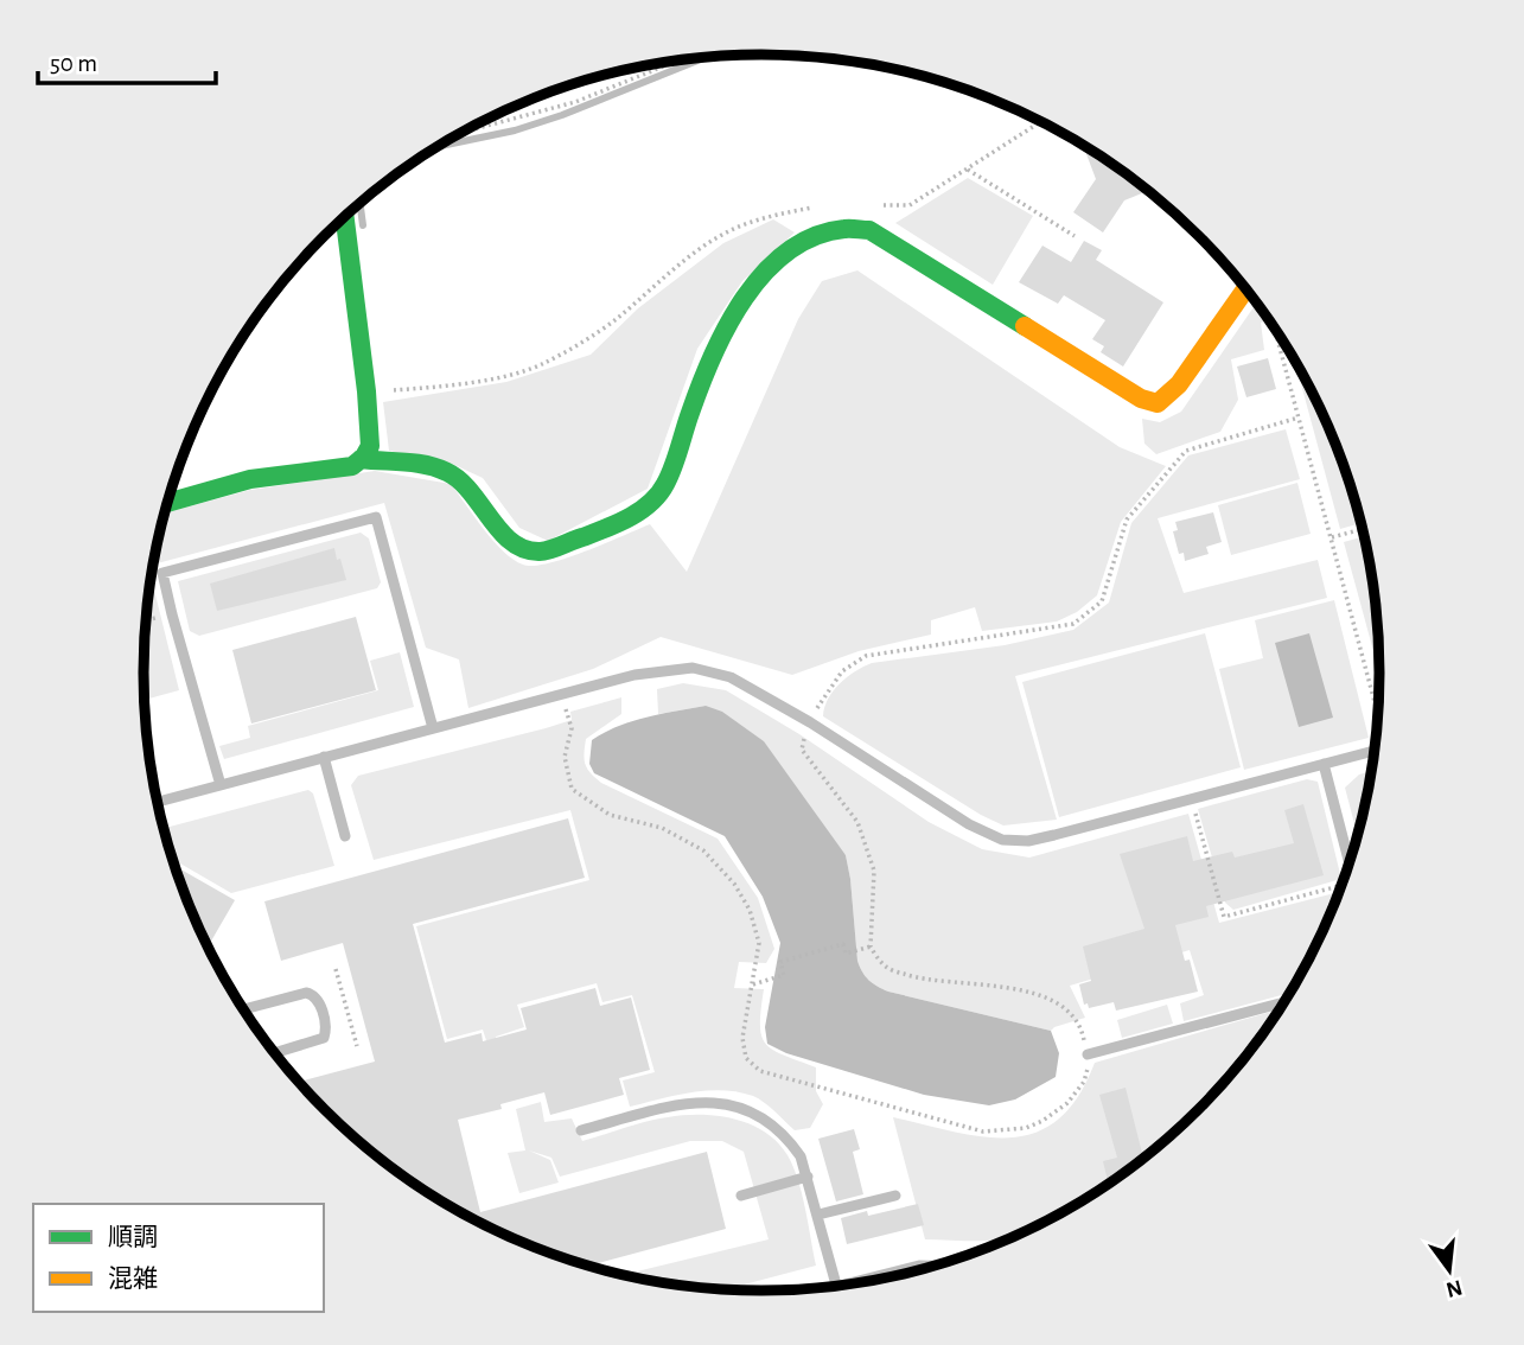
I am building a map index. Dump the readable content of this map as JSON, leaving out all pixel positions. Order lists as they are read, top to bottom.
{
  "legend": ["順調", "混雑"],
  "scale_bar": "50 m",
  "north": "bottom"
}
